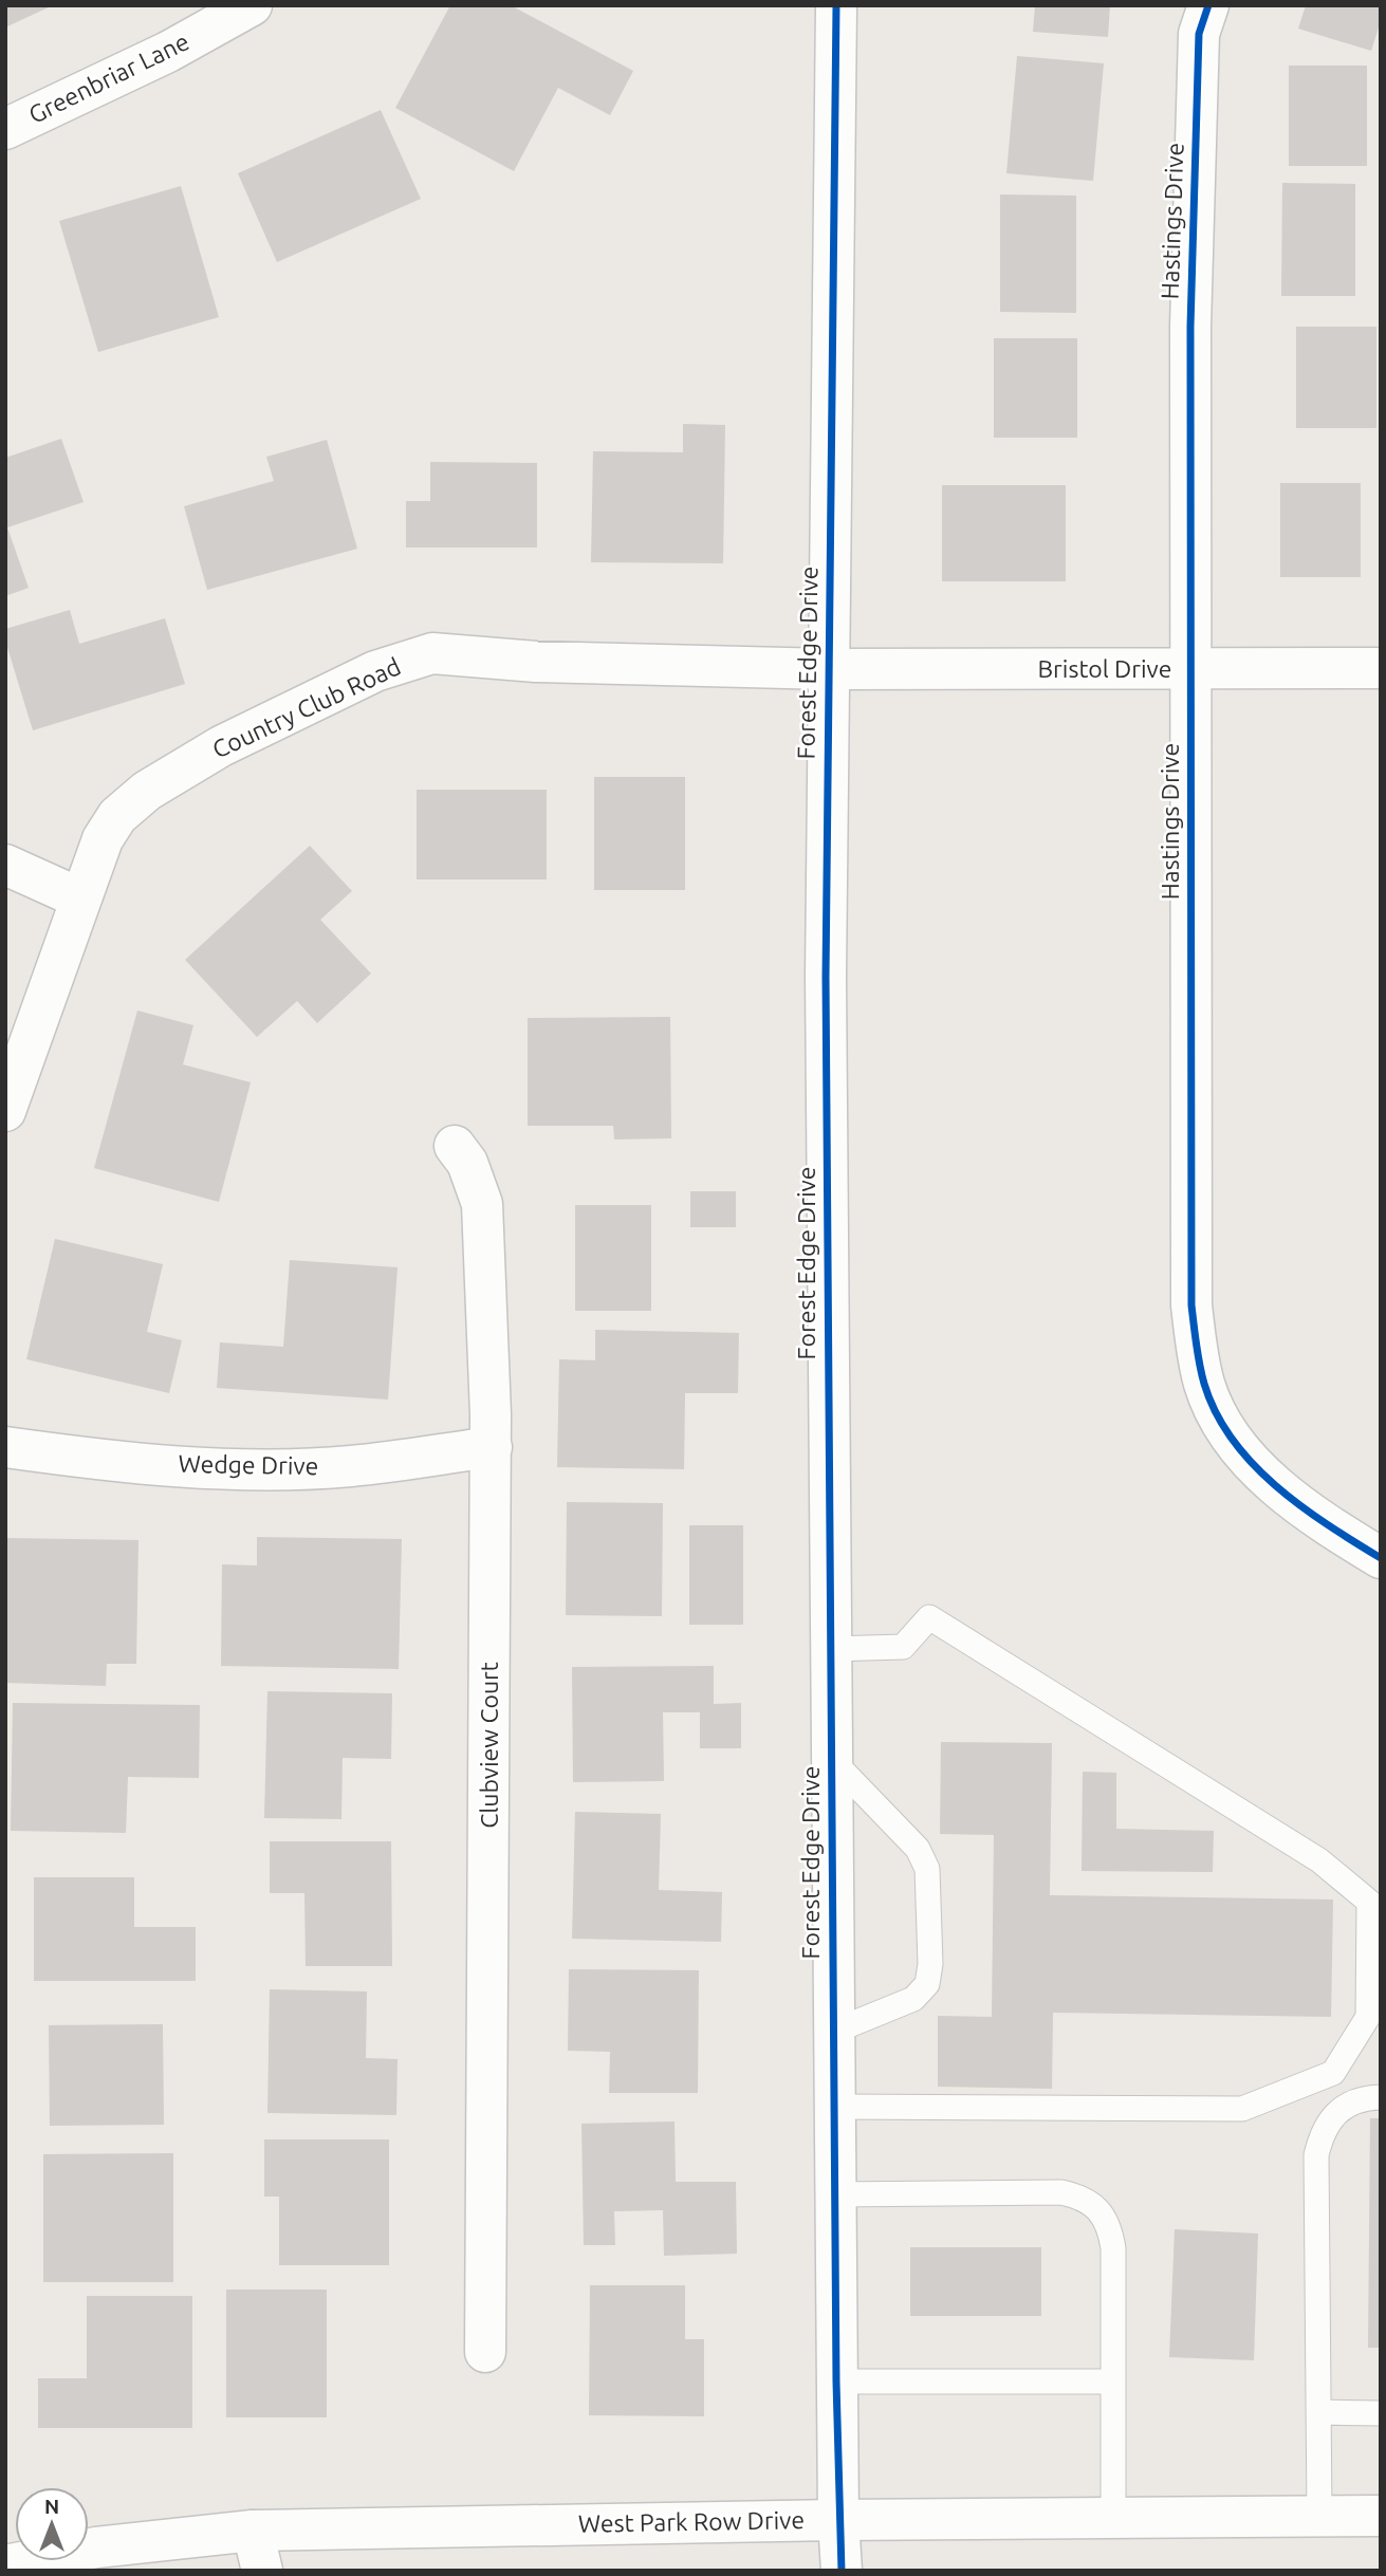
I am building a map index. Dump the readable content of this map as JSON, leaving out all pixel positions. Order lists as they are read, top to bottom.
{
  "streets": {
    "street": [
      "Greenbriar Lane",
      "Hastings Drive",
      "Forest Edge Drive",
      "Bristol Drive",
      "Country Club Road",
      "Wedge Drive",
      "Clubview Court",
      "West Park Row Drive"
    ]
  },
  "crossings": [
    ["Hastings Drive", "Bristol Drive"],
    ["Forest Edge Drive", "Bristol Drive"],
    ["Forest Edge Drive", "Country Club Road"],
    ["Forest Edge Drive", "West Park Row Drive"],
    ["Bristol Drive", "Country Club Road"],
    ["Wedge Drive", "Clubview Court"]
  ],
  "north": "top"
}
